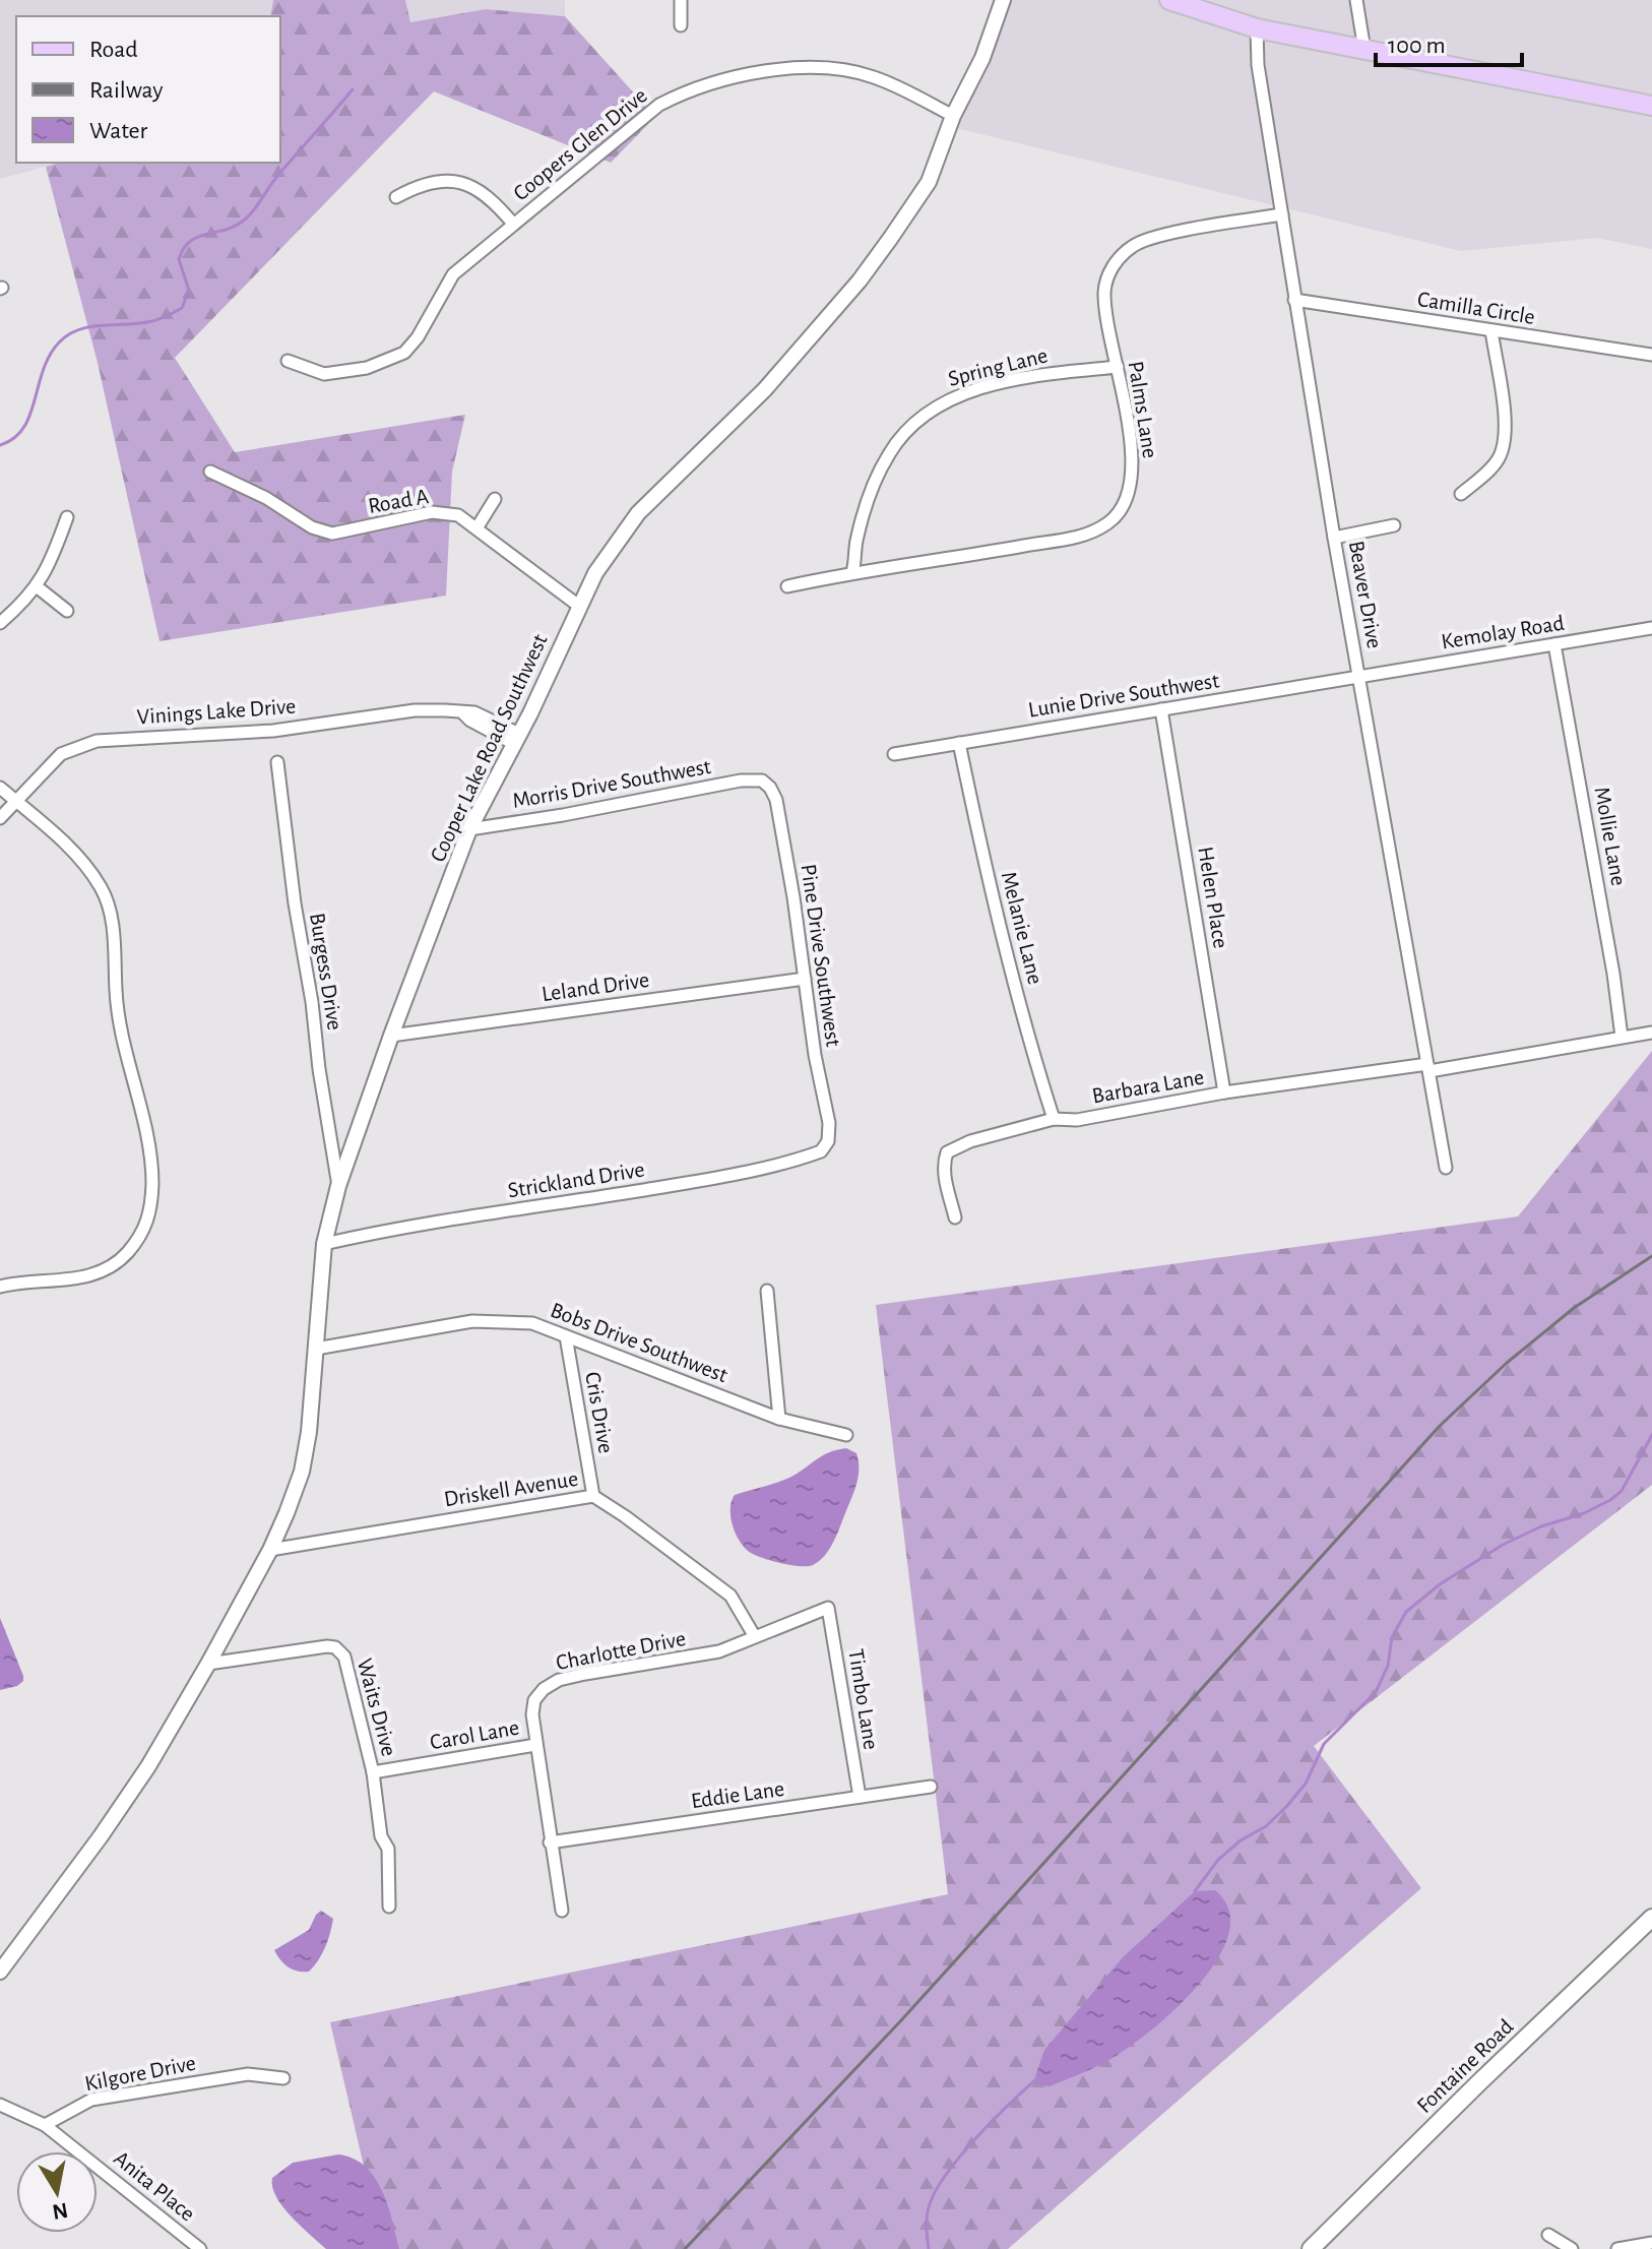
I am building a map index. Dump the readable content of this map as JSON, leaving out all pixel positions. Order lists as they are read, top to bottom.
{
  "streets": {
    "main road": ["Fontaine Road"],
    "street": [
      "Coopers Glen Drive",
      "Camilla Circle",
      "Spring Lane",
      "Palms Lane",
      "Road A",
      "Beaver Drive",
      "Kemolay Road",
      "Lunie Drive Southwest",
      "Vinings Lake Drive",
      "Cooper Lake Road Southwest",
      "Morris Drive Southwest",
      "Mollie Lane",
      "Helen Place",
      "Melanie Lane",
      "Pine Drive Southwest",
      "Burgess Drive",
      "Leland Drive",
      "Barbara Lane",
      "Strickland Drive",
      "Bobs Drive Southwest",
      "Cris Drive",
      "Driskell Avenue",
      "Charlotte Drive",
      "Timbo Lane",
      "Waits Drive",
      "Carol Lane",
      "Eddie Lane",
      "Kilgore Drive",
      "Anita Place"
    ]
  },
  "crossings": [
    ["Coopers Glen Drive", "Cooper Lake Road Southwest"],
    ["Camilla Circle", "Beaver Drive"],
    ["Spring Lane", "Palms Lane"],
    ["Palms Lane", "Beaver Drive"],
    ["Road A", "Cooper Lake Road Southwest"],
    ["Beaver Drive", "Kemolay Road"],
    ["Beaver Drive", "Lunie Drive Southwest"],
    ["Beaver Drive", "Barbara Lane"],
    ["Kemolay Road", "Lunie Drive Southwest"],
    ["Kemolay Road", "Mollie Lane"],
    ["Lunie Drive Southwest", "Helen Place"],
    ["Lunie Drive Southwest", "Melanie Lane"],
    ["Vinings Lake Drive", "Cooper Lake Road Southwest"],
    ["Cooper Lake Road Southwest", "Morris Drive Southwest"],
    ["Cooper Lake Road Southwest", "Burgess Drive"],
    ["Cooper Lake Road Southwest", "Leland Drive"],
    ["Cooper Lake Road Southwest", "Strickland Drive"],
    ["Cooper Lake Road Southwest", "Bobs Drive Southwest"],
    ["Cooper Lake Road Southwest", "Driskell Avenue"],
    ["Cooper Lake Road Southwest", "Waits Drive"],
    ["Morris Drive Southwest", "Pine Drive Southwest"],
    ["Mollie Lane", "Barbara Lane"],
    ["Helen Place", "Barbara Lane"],
    ["Melanie Lane", "Barbara Lane"],
    ["Pine Drive Southwest", "Leland Drive"],
    ["Pine Drive Southwest", "Strickland Drive"],
    ["Bobs Drive Southwest", "Cris Drive"],
    ["Cris Drive", "Driskell Avenue"],
    ["Driskell Avenue", "Charlotte Drive"],
    ["Charlotte Drive", "Timbo Lane"],
    ["Charlotte Drive", "Carol Lane"],
    ["Charlotte Drive", "Eddie Lane"],
    ["Timbo Lane", "Eddie Lane"],
    ["Waits Drive", "Carol Lane"],
    ["Kilgore Drive", "Anita Place"]
  ],
  "legend": ["Road", "Railway", "Water"],
  "scale_bar": "100 m",
  "north": "bottom"
}
